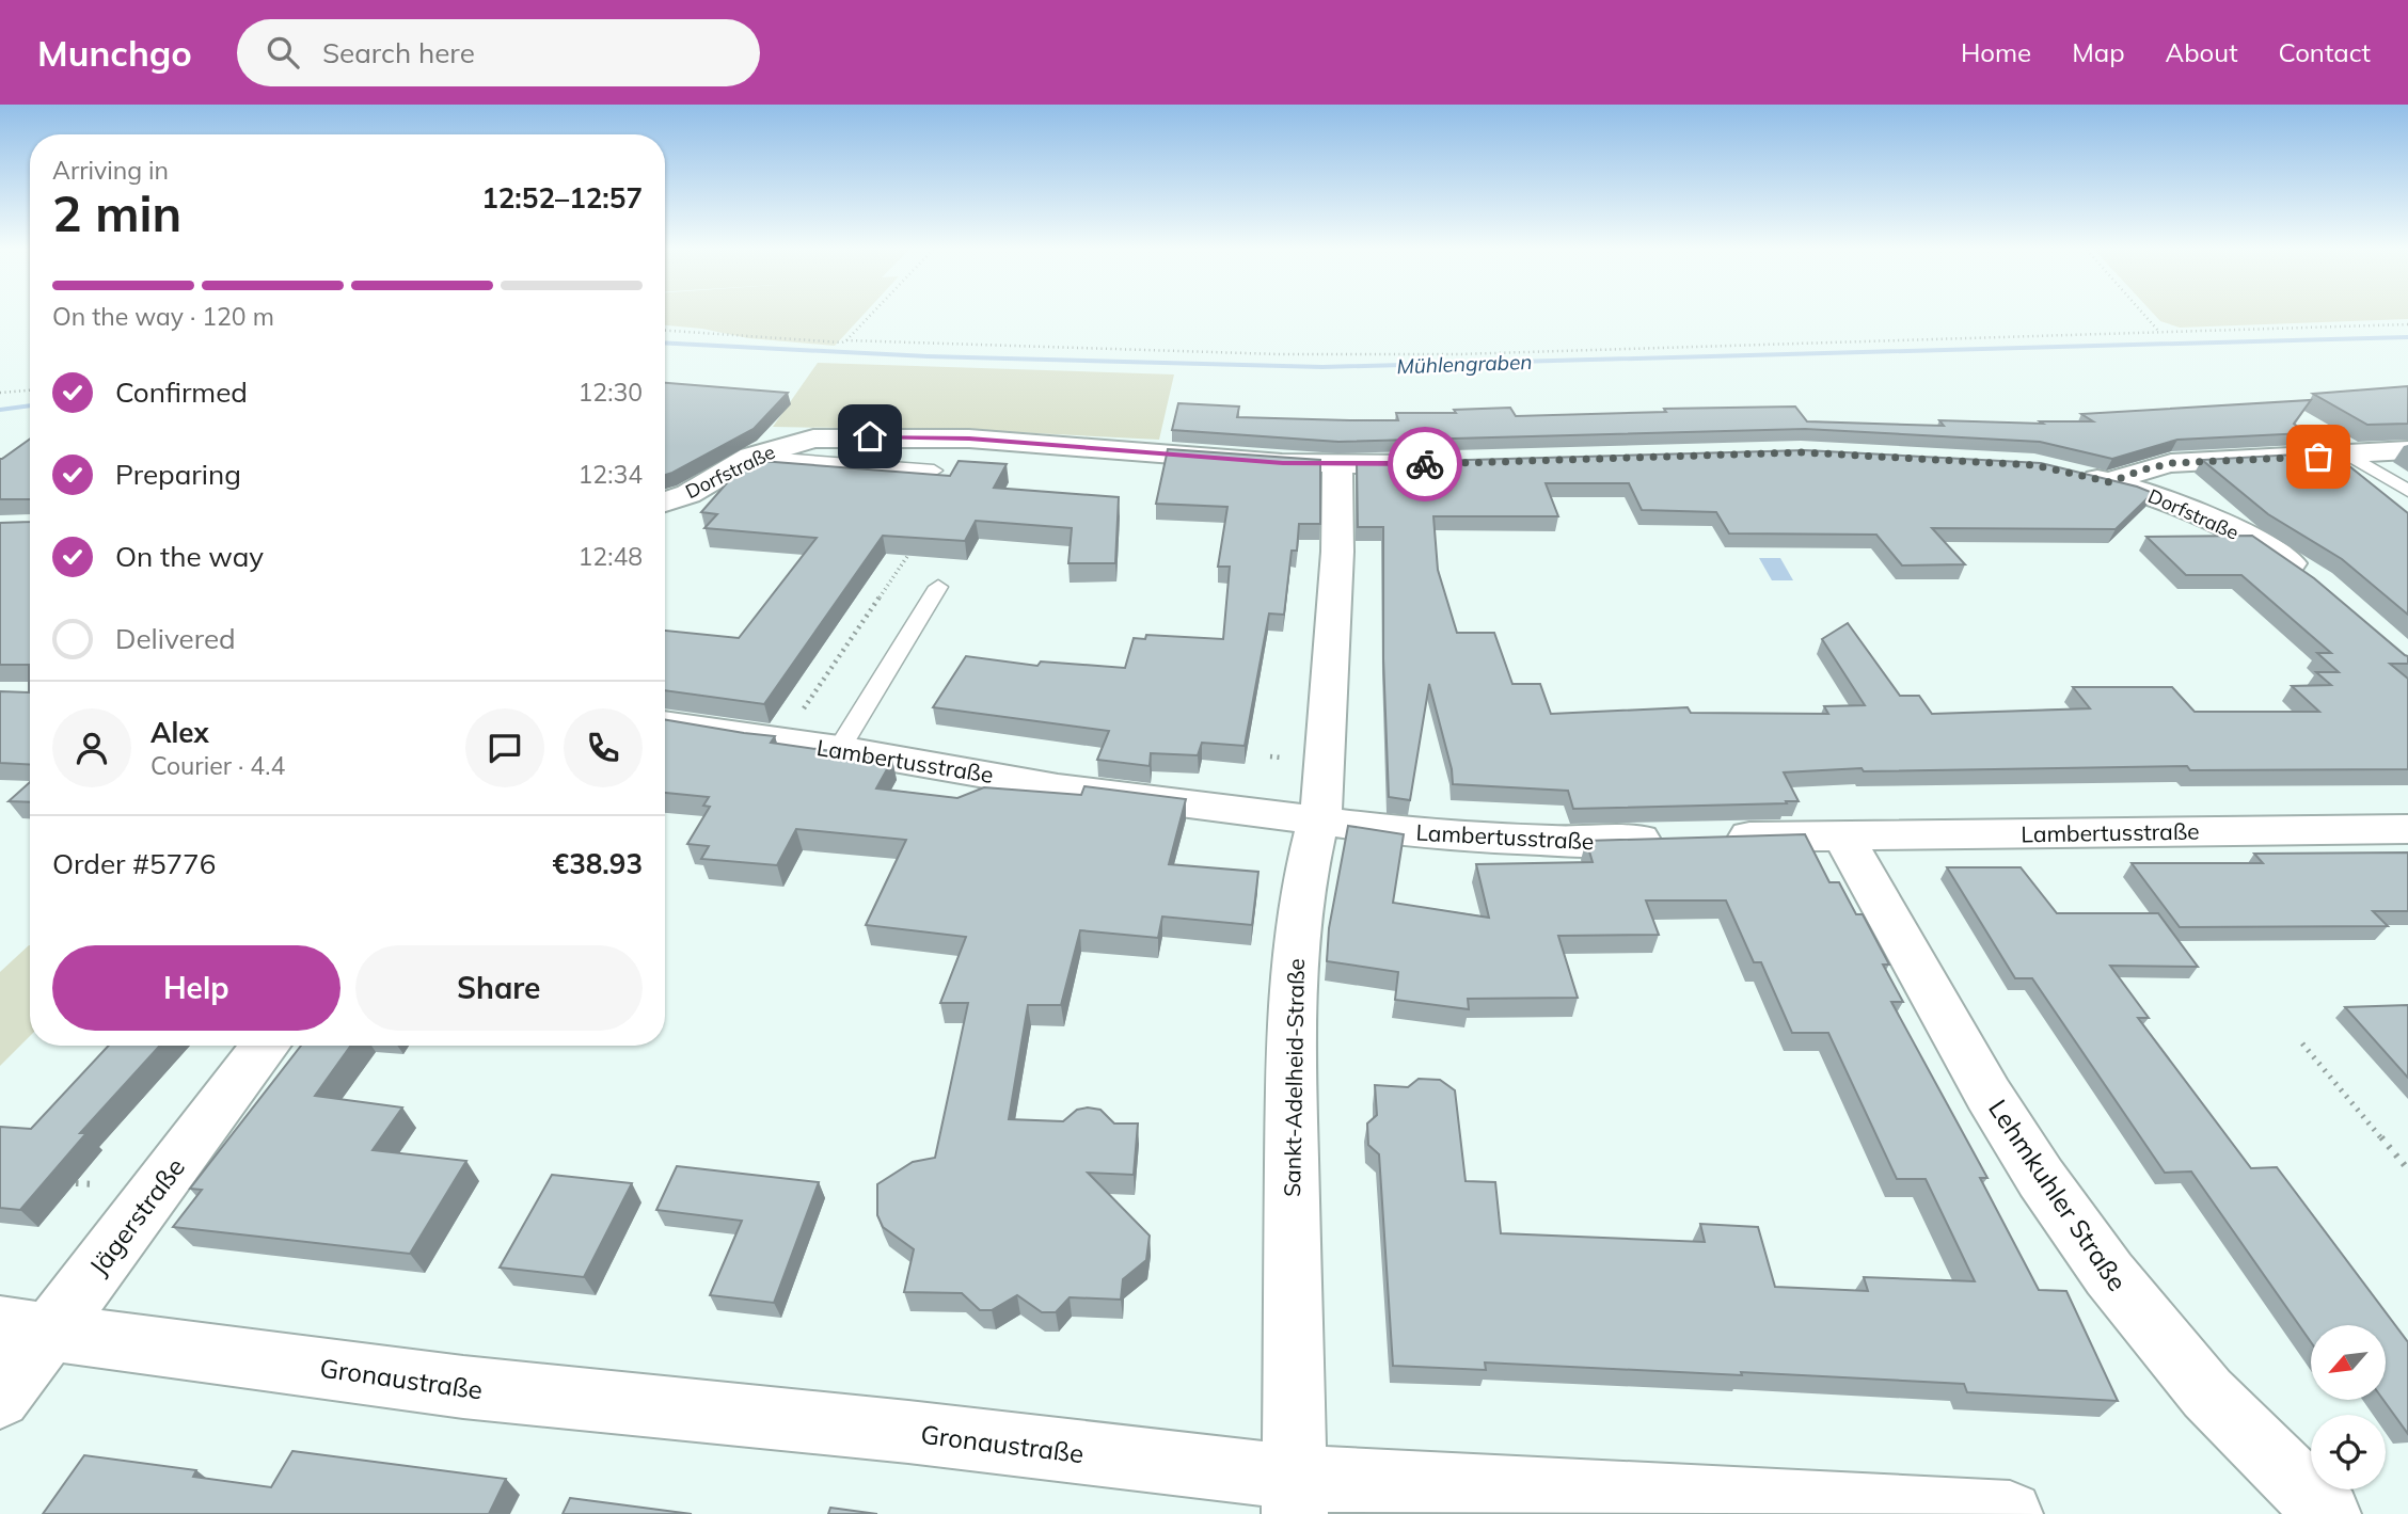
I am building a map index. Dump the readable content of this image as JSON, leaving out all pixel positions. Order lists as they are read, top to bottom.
{
  "streets": {
    "street": [
      "Dorfstraße",
      "Lambertusstraße",
      "Sankt-Adelheid-Straße",
      "Lehmkuhler Straße",
      "Jägerstraße",
      "Gronaustraße"
    ]
  },
  "crossings": [
    ["Dorfstraße", "Sankt-Adelheid-Straße"],
    ["Lambertusstraße", "Sankt-Adelheid-Straße"],
    ["Lambertusstraße", "Lehmkuhler Straße"],
    ["Sankt-Adelheid-Straße", "Gronaustraße"],
    ["Jägerstraße", "Gronaustraße"]
  ],
  "water": ["Mühlengraben"],
  "north": "bottom left",
  "page": {
    "header": "Munchgo",
    "search": "Search here",
    "nav": [
      "Home",
      "Map",
      "About",
      "Contact"
    ],
    "heading": ["2 min", "Arriving in", "12:52–12:57"],
    "panel": [
      "Alex",
      "Courier · 4.4",
      "Order #5776",
      "€38.93"
    ],
    "bar": "On the way · 120 m",
    "list": [
      ["Confirmed", "12:30"],
      ["Preparing", "12:34"],
      ["On the way", "12:48"],
      "Delivered"
    ],
    "buttons": ["Help", "Share"]
  }
}
